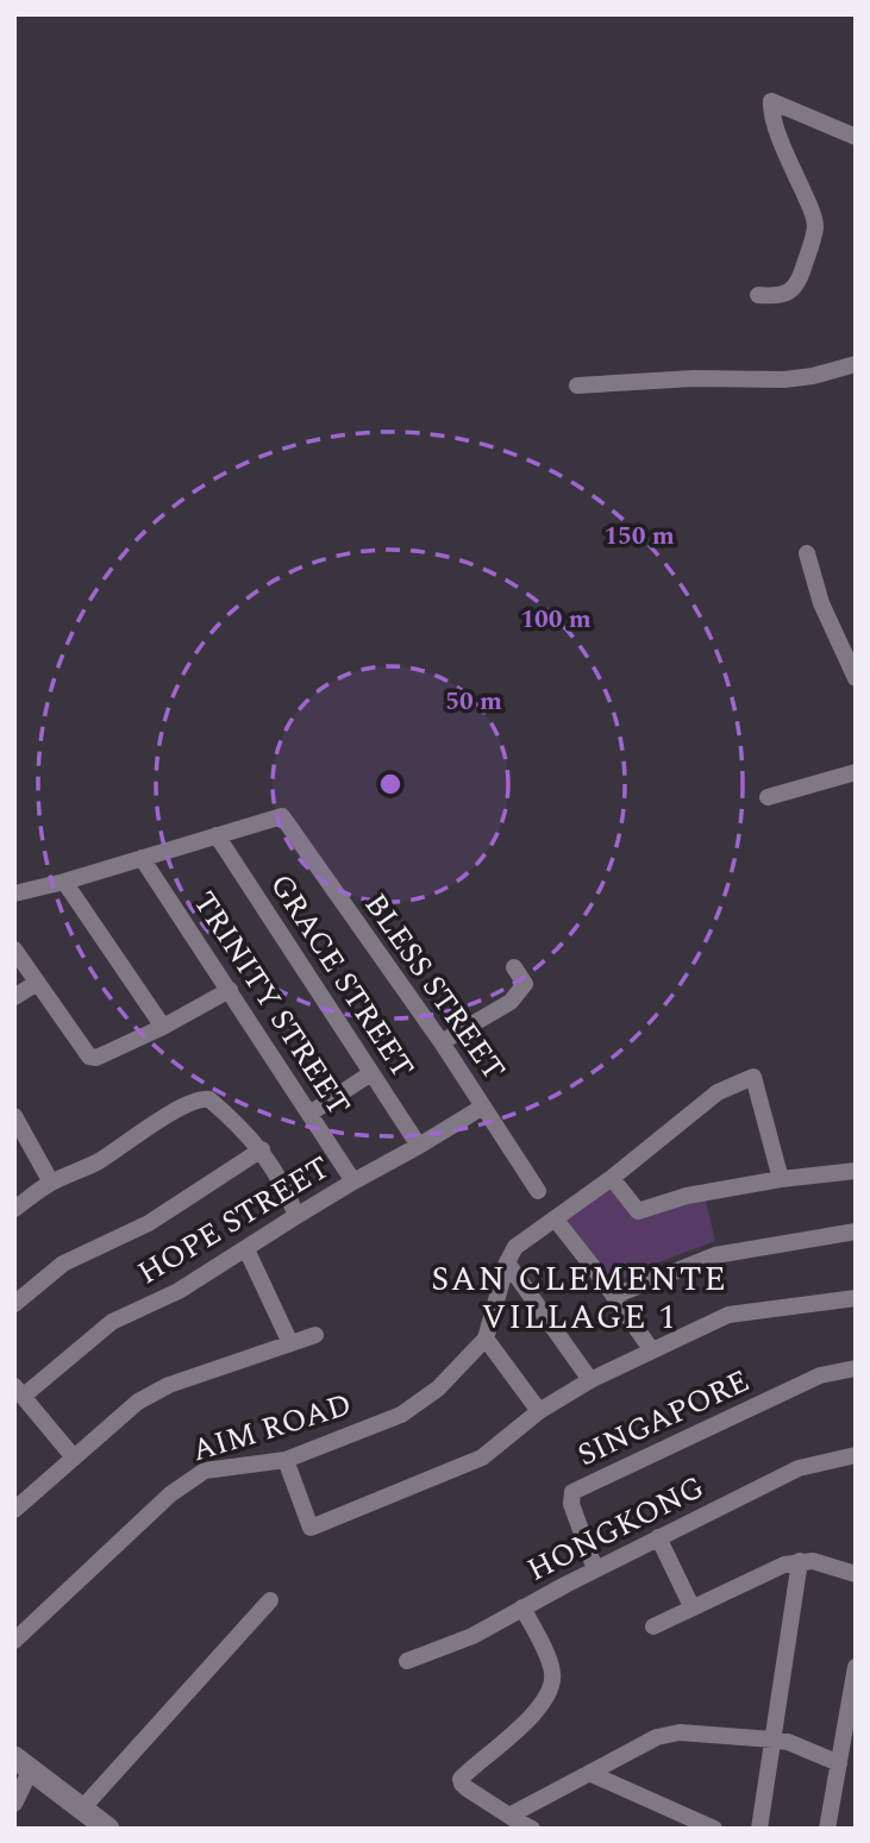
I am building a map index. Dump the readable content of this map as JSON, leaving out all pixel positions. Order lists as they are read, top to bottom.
{
  "streets": {
    "street": [
      "GRACE STREET",
      "BLESS STREET",
      "TRINITY STREET",
      "HOPE STREET",
      "SINGAPORE",
      "AIM ROAD",
      "HONGKONG"
    ]
  },
  "crossings": [
    ["GRACE STREET", "BLESS STREET"],
    ["GRACE STREET", "HOPE STREET"],
    ["BLESS STREET", "HOPE STREET"],
    ["TRINITY STREET", "HOPE STREET"],
    ["SINGAPORE", "HONGKONG"]
  ],
  "districts": ["SAN CLEMENTE VILLAGE 1"],
  "rings": ["150 m", "100 m", "50 m"]
}
